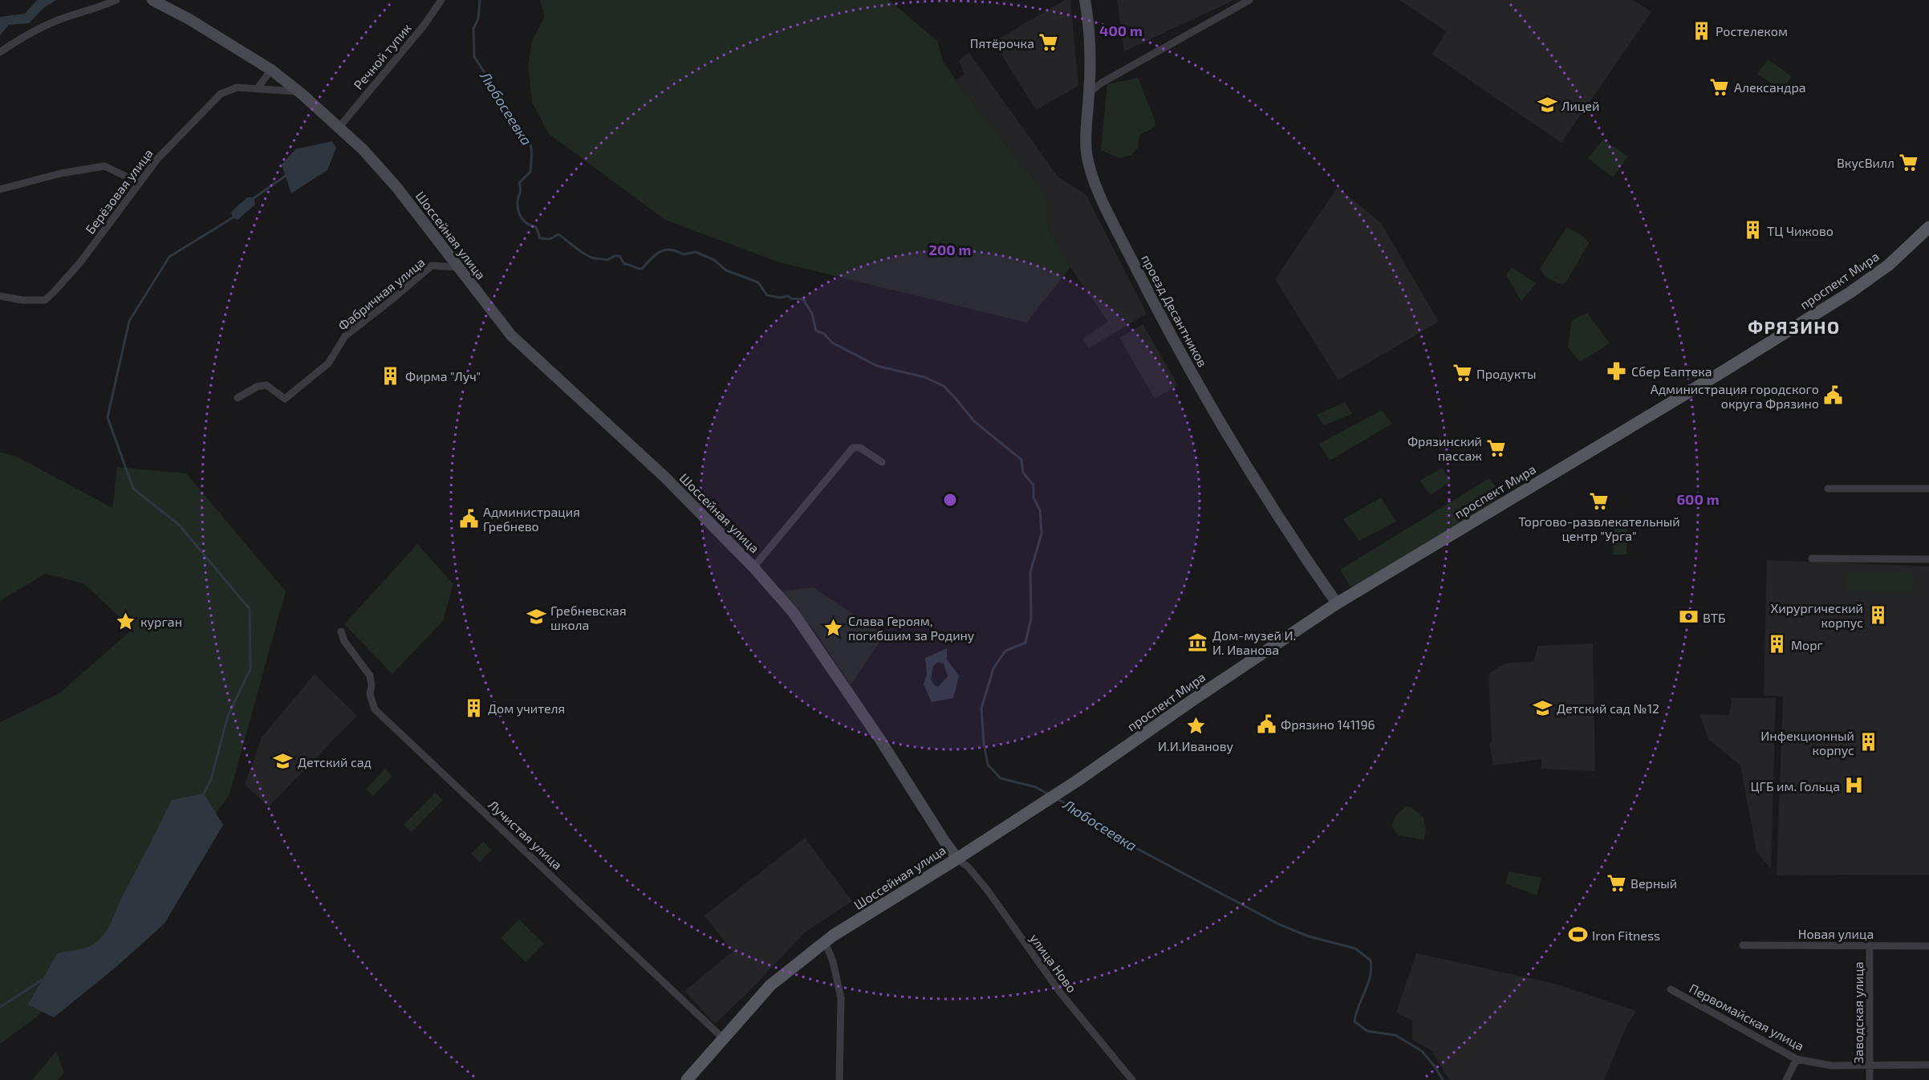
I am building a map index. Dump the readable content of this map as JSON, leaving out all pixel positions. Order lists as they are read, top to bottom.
{
  "streets": {
    "main road": ["Шоссейная улица", "проспект Мира"],
    "street": [
      "Речной тупик",
      "Берёзовая улица",
      "Фабричная улица",
      "проезд Десантников",
      "Лучистая улица",
      "Новая улица",
      "улица Ново",
      "Заводская улица",
      "Первомайская улица"
    ]
  },
  "crossings": [
    ["Речной тупик", "Шоссейная улица"],
    ["Берёзовая улица", "Шоссейная улица"],
    ["Шоссейная улица", "проспект Мира"],
    ["Шоссейная улица", "Фабричная улица"],
    ["Шоссейная улица", "Лучистая улица"],
    ["Шоссейная улица", "улица Ново"],
    ["проспект Мира", "проезд Десантников"],
    ["проспект Мира", "улица Ново"],
    ["Новая улица", "Заводская улица"],
    ["Заводская улица", "Первомайская улица"]
  ],
  "districts": ["ФРЯЗИНО"],
  "water": ["Любосеевка"],
  "places": {
    "building": [
      "Ростелеком",
      "ТЦ Чижово",
      "Фирма \"Луч\"",
      "Хирургический корпус",
      "Морг",
      "Дом учителя",
      "Инфекционный корпус"
    ],
    "supermarket": [
      "Пятёрочка",
      "Александра",
      "ВкусВилл",
      "Продукты",
      "Фрязинский пассаж",
      "Торгово-развлекательный центр \"Урга\"",
      "Верный"
    ],
    "school or university": [
      "Лицей",
      "Гребневская школа",
      "Детский сад №12",
      "Детский сад"
    ],
    "pharmacy": ["Сбер Еаптека"],
    "public building": ["Администрация городского округа Фрязино", "Администрация Гребнево", "Фрязино 141196"],
    "bank": ["ВТБ"],
    "place": ["курган", "Слава Героям, погибшим за Родину", "И.И.Иванову"],
    "museum": ["Дом-музей И. И. Иванова"],
    "hospital": ["ЦГБ им. Гольца"],
    "sports": ["Iron Fitness"]
  },
  "rings": ["400 m", "200 m", "600 m"]
}
